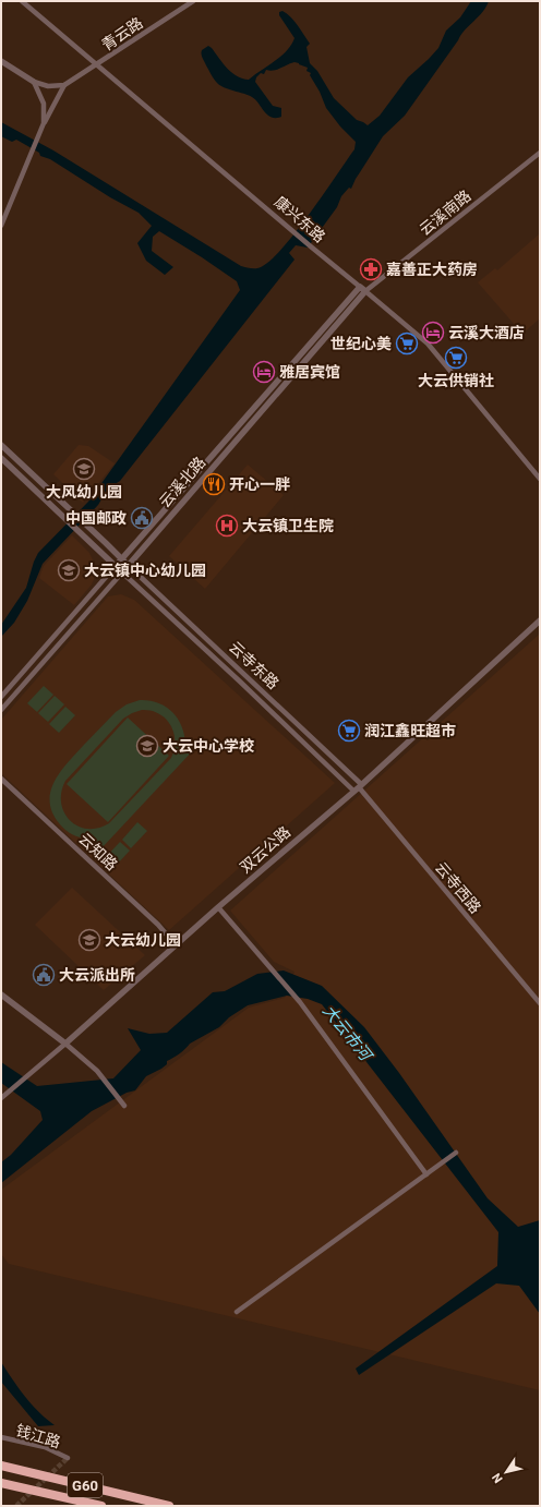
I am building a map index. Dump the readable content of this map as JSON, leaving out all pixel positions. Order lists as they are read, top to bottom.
{
  "streets": {
    "highway": ["G60"],
    "street": [
      "青云路",
      "云溪南路",
      "康兴东路",
      "云溪北路",
      "云寺东路",
      "双云公路",
      "云知路",
      "云寺西路",
      "钱江路"
    ]
  },
  "crossings": [
    ["青云路", "康兴东路"],
    ["云溪南路", "康兴东路"],
    ["云溪南路", "云溪北路"],
    ["康兴东路", "云溪北路"],
    ["云溪北路", "云寺东路"],
    ["云寺东路", "双云公路"],
    ["云寺东路", "云寺西路"],
    ["双云公路", "云知路"],
    ["双云公路", "云寺西路"]
  ],
  "water": ["大云市河"],
  "places": {
    "pharmacy": ["嘉善正大药房"],
    "hotel": ["云溪大酒店", "雅居宾馆"],
    "supermarket": ["世纪心美", "大云供销社", "润江鑫旺超市"],
    "school or university": [
      "大风幼儿园",
      "大云镇中心幼儿园",
      "大云中心学校",
      "大云幼儿园"
    ],
    "restaurant": ["开心一胖"],
    "public building": ["中国邮政", "大云派出所"],
    "hospital": ["大云镇卫生院"]
  },
  "north": "bottom left"
}
